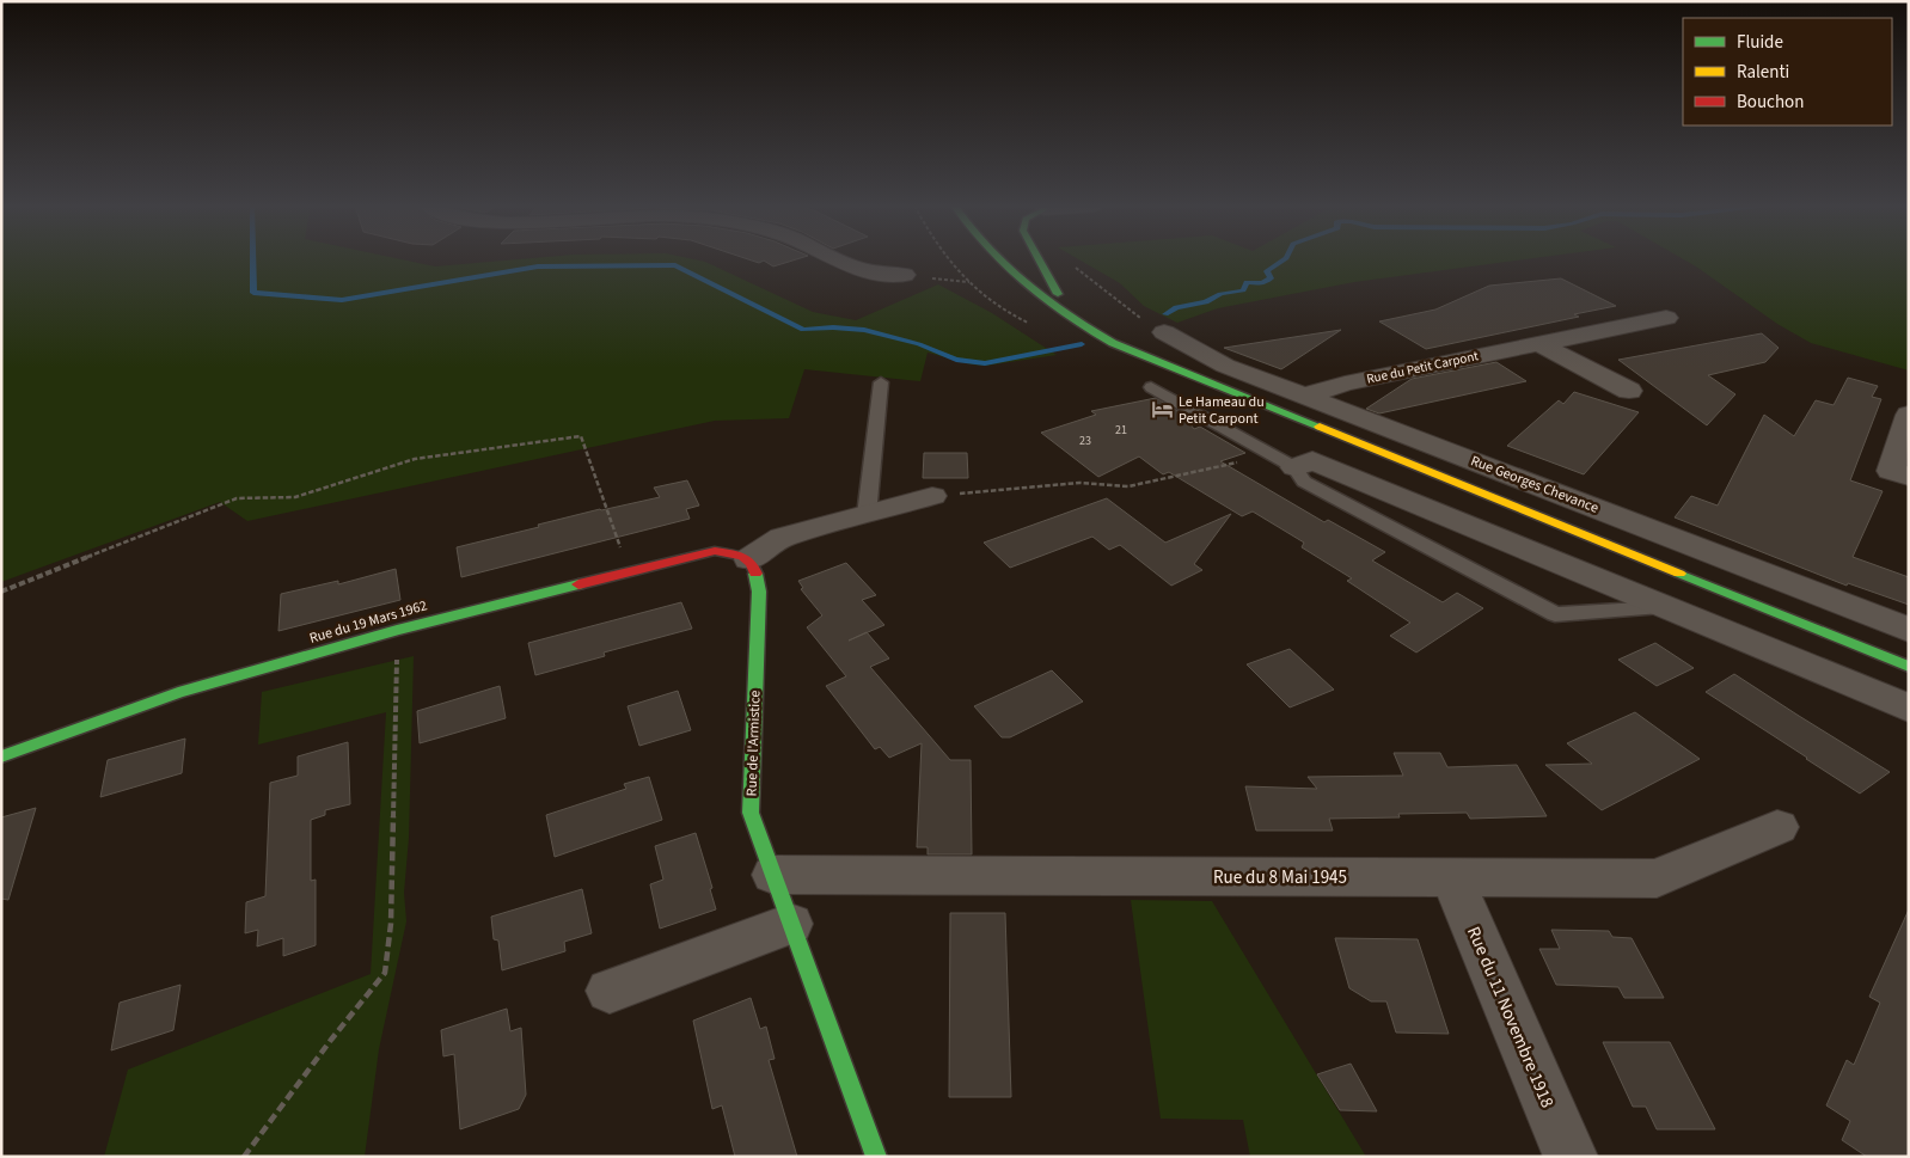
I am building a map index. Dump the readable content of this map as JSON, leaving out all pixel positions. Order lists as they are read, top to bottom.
{
  "streets": {
    "main road": ["Rue du 19 Mars 1962", "Rue de l'Armistice"],
    "street": [
      "Rue du Petit Carpont",
      "Rue Georges Chevance",
      "Rue du 8 Mai 1945",
      "Rue du 11 Novembre 1918"
    ]
  },
  "crossings": [
    ["Rue du Petit Carpont", "Rue Georges Chevance"],
    ["Rue du 19 Mars 1962", "Rue de l'Armistice"],
    ["Rue de l'Armistice", "Rue du 8 Mai 1945"],
    ["Rue du 8 Mai 1945", "Rue du 11 Novembre 1918"]
  ],
  "places": {
    "hotel": ["Le Hameau du Petit Carpont"]
  },
  "house_numbers": ["21", "23"],
  "legend": ["Fluide", "Ralenti", "Bouchon"]
}
